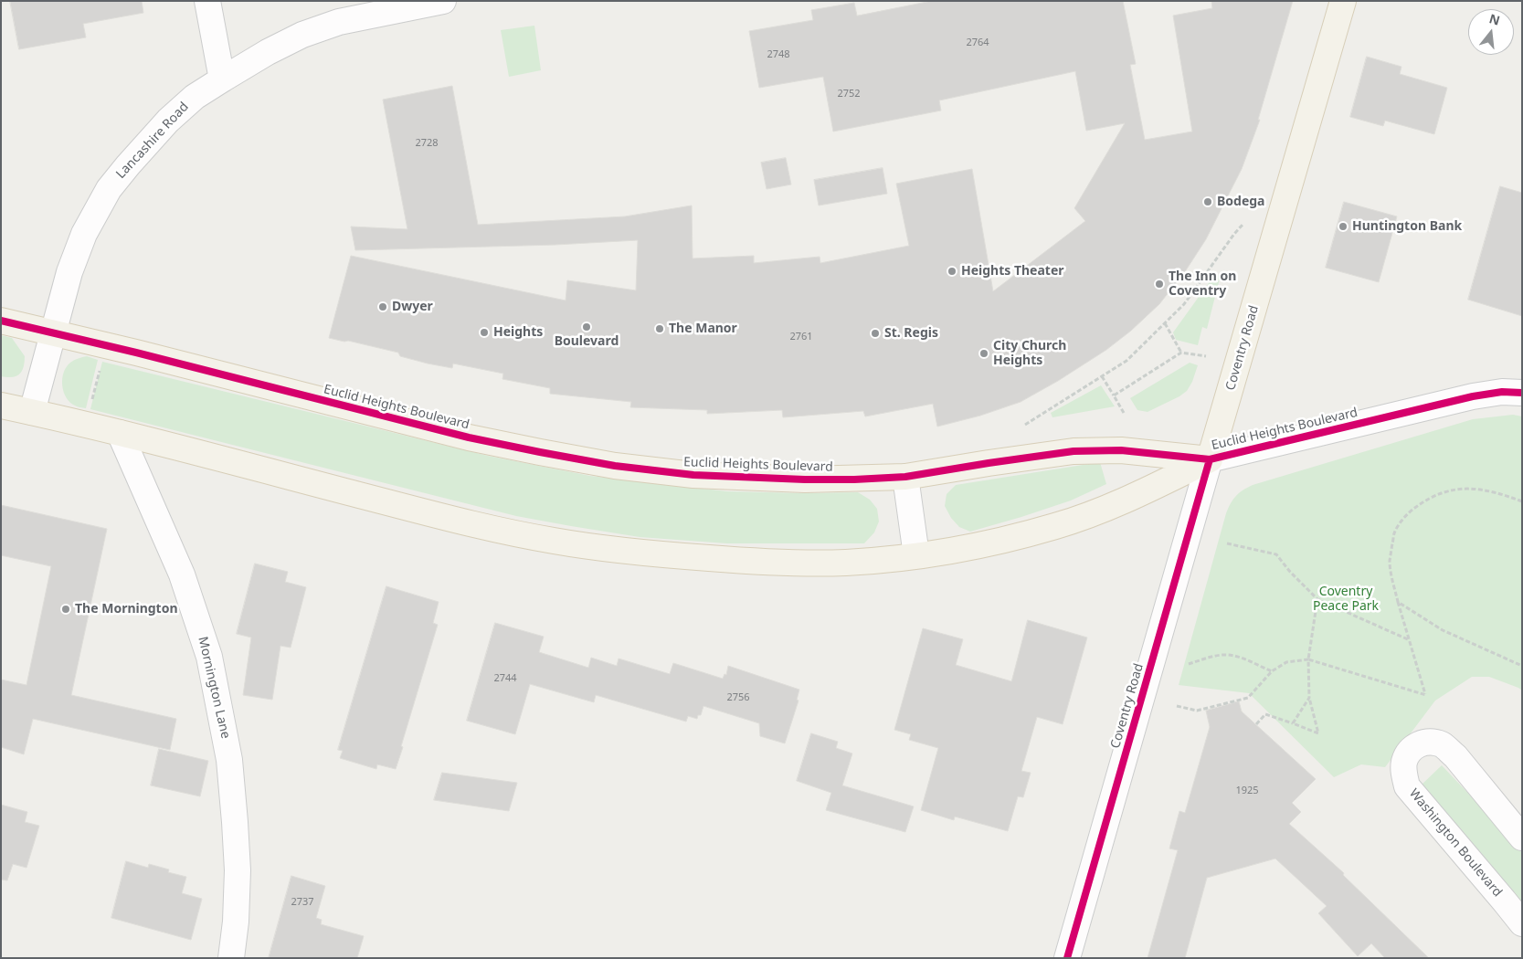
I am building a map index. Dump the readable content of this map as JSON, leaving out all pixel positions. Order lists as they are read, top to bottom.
{
  "streets": {
    "main road": ["Coventry Road", "Euclid Heights Boulevard"],
    "street": ["Lancashire Road", "Mornington Lane", "Washington Boulevard"]
  },
  "crossings": [
    ["Lancashire Road", "Euclid Heights Boulevard"],
    ["Coventry Road", "Euclid Heights Boulevard"],
    ["Euclid Heights Boulevard", "Mornington Lane"]
  ],
  "parks": ["Coventry Peace Park"],
  "places": [
    "Bodega",
    "Huntington Bank",
    "Heights Theater",
    "The Inn on Coventry",
    "Dwyer",
    "Boulevard",
    "The Manor",
    "Heights",
    "St. Regis",
    "City Church Heights",
    "The Mornington"
  ],
  "house_numbers": [
    "2764",
    "2748",
    "2752",
    "2728",
    "2761",
    "2744",
    "2756",
    "1925",
    "2737"
  ],
  "north": "top"
}
